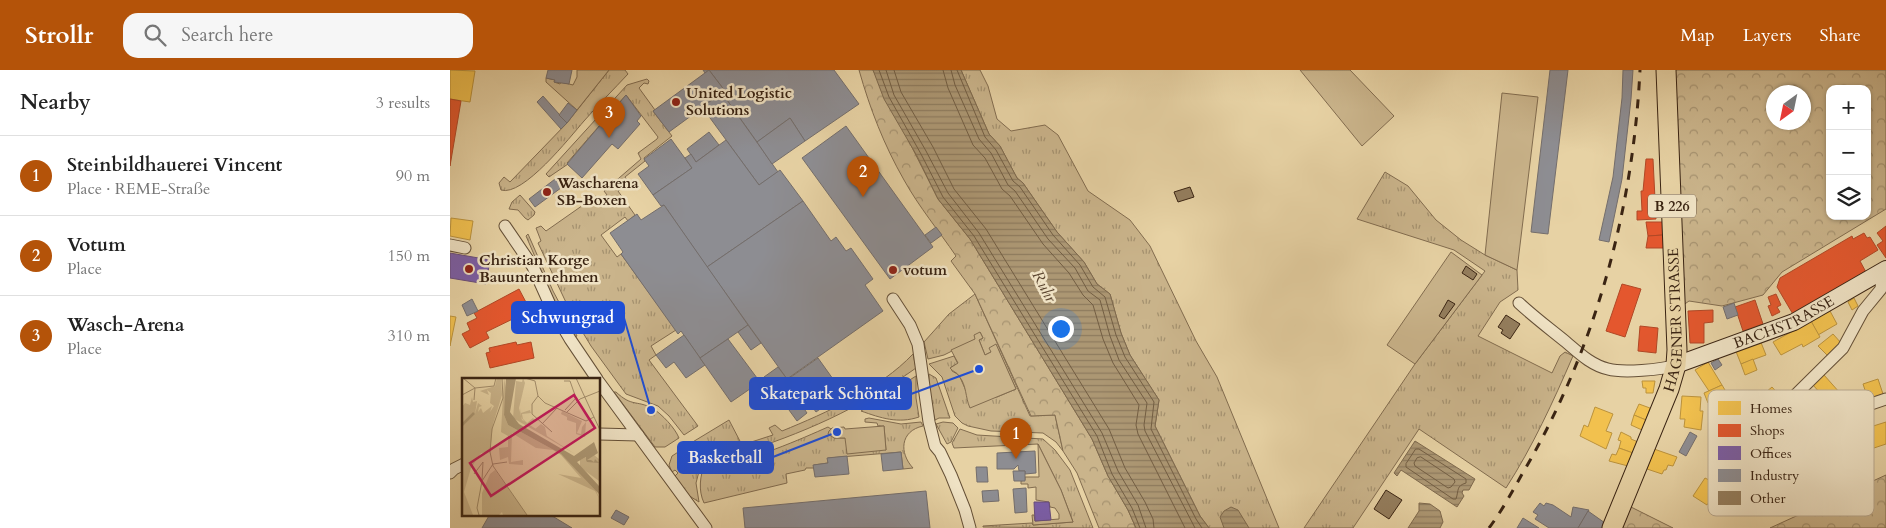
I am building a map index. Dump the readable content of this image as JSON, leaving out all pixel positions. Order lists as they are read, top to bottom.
{
  "streets": {
    "main road": ["B 226", "HAGENER STRASSE"],
    "street": ["BACHSTRASSE"]
  },
  "crossings": [
    ["HAGENER STRASSE", "BACHSTRASSE"]
  ],
  "water": ["Ruhr"],
  "places": [
    "United Logistic Solutions",
    "Wascharena SB-Boxen",
    "Christian Korge Bauunternehmen",
    "votum",
    "Skatepark Schöntal",
    "Schwungrad",
    "Basketball"
  ],
  "legend": [
    "Homes",
    "Shops",
    "Offices",
    "Industry",
    "Other"
  ],
  "north": "bottom left",
  "page": {
    "header": "Strollr",
    "search": "Search here",
    "nav": ["Map", "Layers", "Share"],
    "heading": ["Nearby", "3 results"],
    "map_buttons": ["+", "−"],
    "pins": ["3", "2", "1"],
    "list": [
      {
        "mark": "1",
        "name": "Steinbildhauerei Vincent",
        "note": "Place · REME-Straße",
        "value": "90 m"
      },
      {
        "mark": "2",
        "name": "Votum",
        "note": "Place",
        "value": "150 m"
      },
      {
        "mark": "3",
        "name": "Wasch-Arena",
        "note": "Place",
        "value": "310 m"
      }
    ]
  }
}
